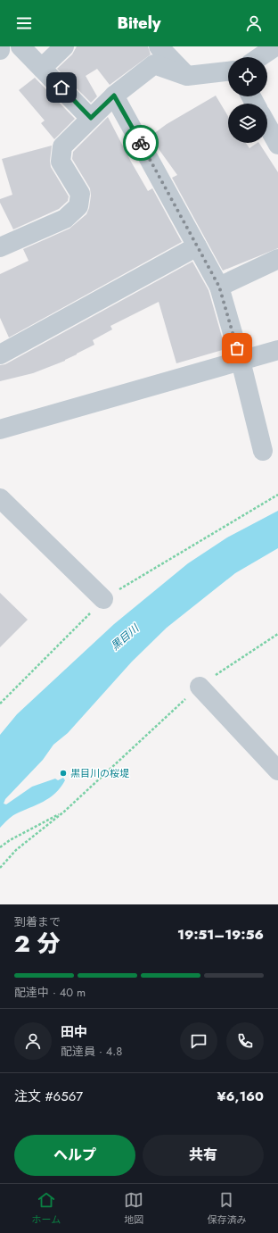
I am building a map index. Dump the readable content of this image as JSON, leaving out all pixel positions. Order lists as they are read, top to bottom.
{
  "water": ["黒目川"],
  "places": ["黒目川の桜堤"],
  "page": {
    "header": "Bitely",
    "heading": ["2 分", "到着まで", "19:51–19:56"],
    "panel": [
      "田中",
      "配達員 · 4.8",
      "注文 #6567",
      "¥6,160"
    ],
    "bar": "配達中 · 40 m",
    "buttons": ["ヘルプ", "共有"],
    "tabs": ["ホーム", "地図", "保存済み"]
  }
}
